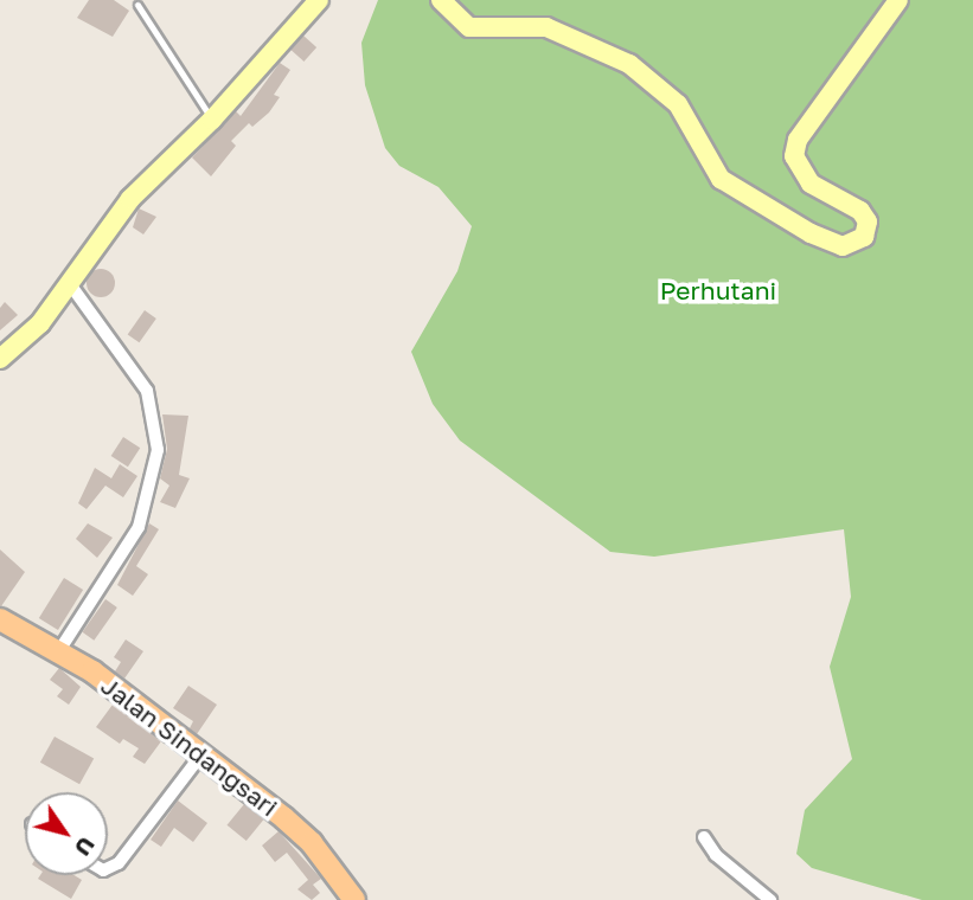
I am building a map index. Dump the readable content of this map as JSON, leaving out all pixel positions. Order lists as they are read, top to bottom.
{
  "streets": {
    "main road": ["Jalan Sindangsari"]
  },
  "parks": ["Perhutani"],
  "north": "bottom right"
}
